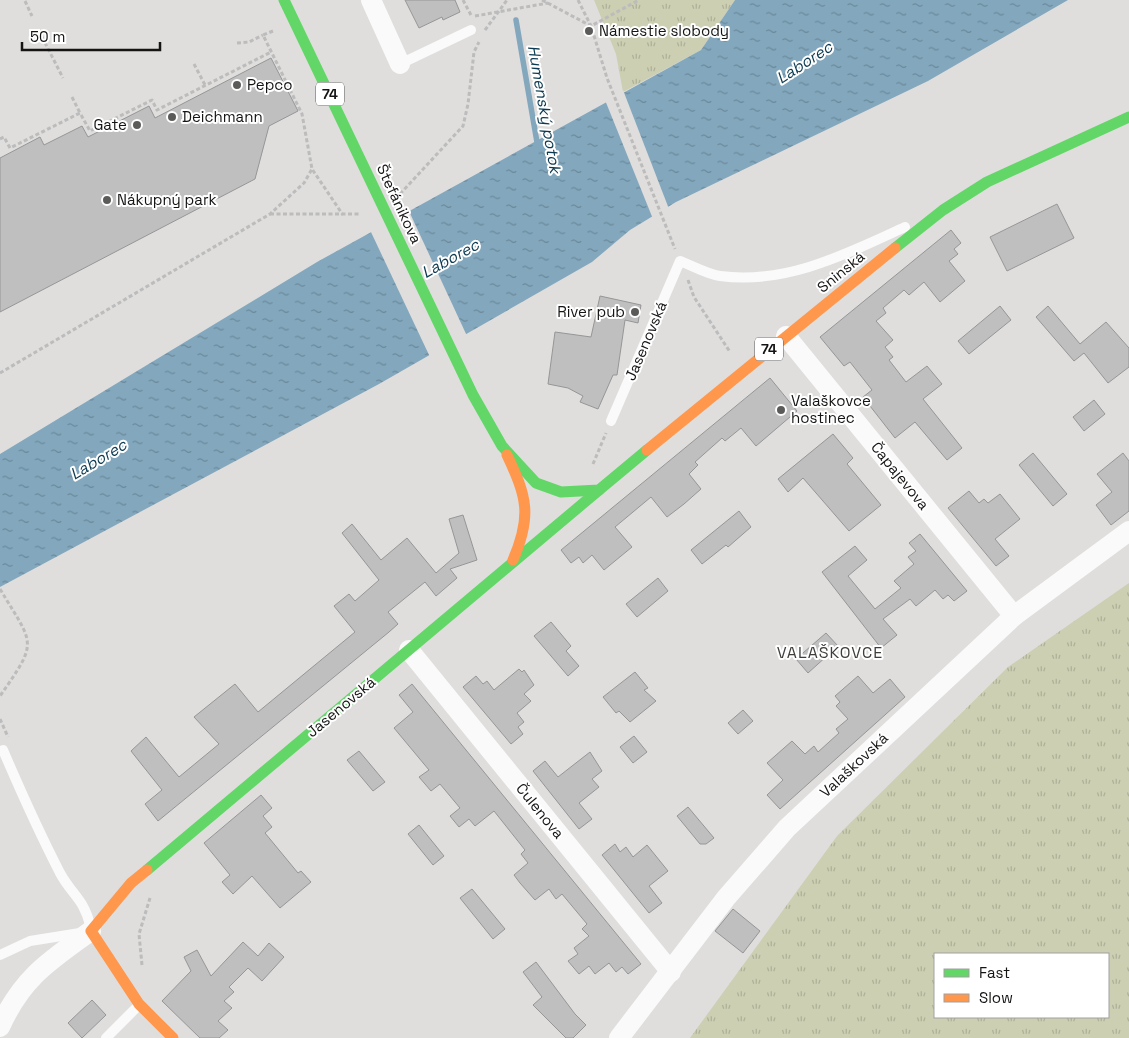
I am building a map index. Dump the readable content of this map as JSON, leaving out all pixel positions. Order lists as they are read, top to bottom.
{
  "streets": {
    "main road": [
      "74",
      "Štefánikova",
      "Sninská",
      "Jasenovská"
    ],
    "street": ["Čapajevova", "Valaškovská", "Čulenova"]
  },
  "crossings": [
    ["74", "Štefánikova"],
    ["74", "Sninská"],
    ["74", "Jasenovská"],
    ["Sninská", "Jasenovská"],
    ["Sninská", "Čapajevova"],
    ["Jasenovská", "Čulenova"],
    ["Čapajevova", "Valaškovská"],
    ["Valaškovská", "Čulenova"]
  ],
  "districts": ["VALAŠKOVCE"],
  "water": ["Laborec", "Humenský potok"],
  "places": [
    "Námestie slobody",
    "Pepco",
    "Deichmann",
    "Gate",
    "Nákupný park",
    "River pub",
    "Valaškovce hostinec"
  ],
  "legend": ["Fast", "Slow"],
  "scale_bar": "50 m"
}
